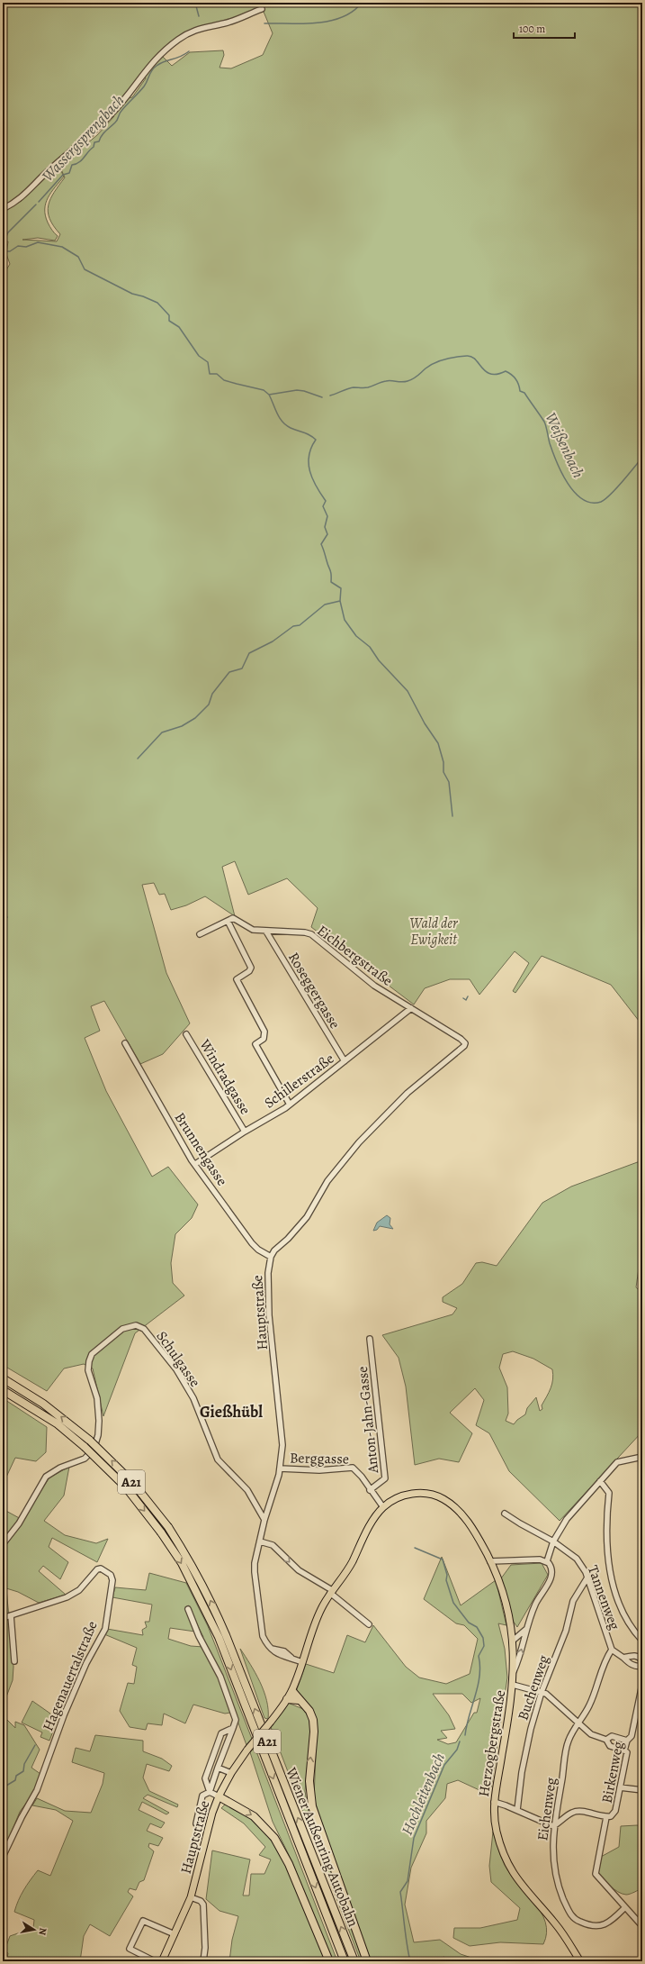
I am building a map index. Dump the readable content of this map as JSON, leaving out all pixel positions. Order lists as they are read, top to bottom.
{
  "streets": {
    "highway": ["A21", "Wiener Außenring Autobahn"],
    "main road": ["Hauptstraße", "Herzogbergstraße"],
    "street": [
      "Eichbergstraße",
      "Roseggergasse",
      "Windradgasse",
      "Schillerstraße",
      "Brunnengasse",
      "Schulgasse",
      "Anton-Jahn-Gasse",
      "Berggasse",
      "Tannenweg",
      "Hagenauertalstraße",
      "Buchenweg",
      "Birkenweg",
      "Eichenweg"
    ]
  },
  "crossings": [
    ["Eichbergstraße", "Roseggergasse"],
    ["Eichbergstraße", "Schillerstraße"],
    ["Eichbergstraße", "Hauptstraße"],
    ["Roseggergasse", "Schillerstraße"],
    ["Windradgasse", "Schillerstraße"],
    ["Schillerstraße", "Brunnengasse"],
    ["Brunnengasse", "Hauptstraße"],
    ["Hauptstraße", "Schulgasse"],
    ["Hauptstraße", "Berggasse"],
    ["Anton-Jahn-Gasse", "Berggasse"],
    ["Berggasse", "Herzogbergstraße"],
    ["Tannenweg", "Buchenweg"],
    ["Tannenweg", "Eichenweg"]
  ],
  "districts": ["Gießhübl"],
  "water": ["Wassergsprengbach", "Weißenbach", "Hochleitenbach"],
  "parks": ["Wald der Ewigkeit"],
  "scale_bar": "100 m",
  "north": "right"
}
